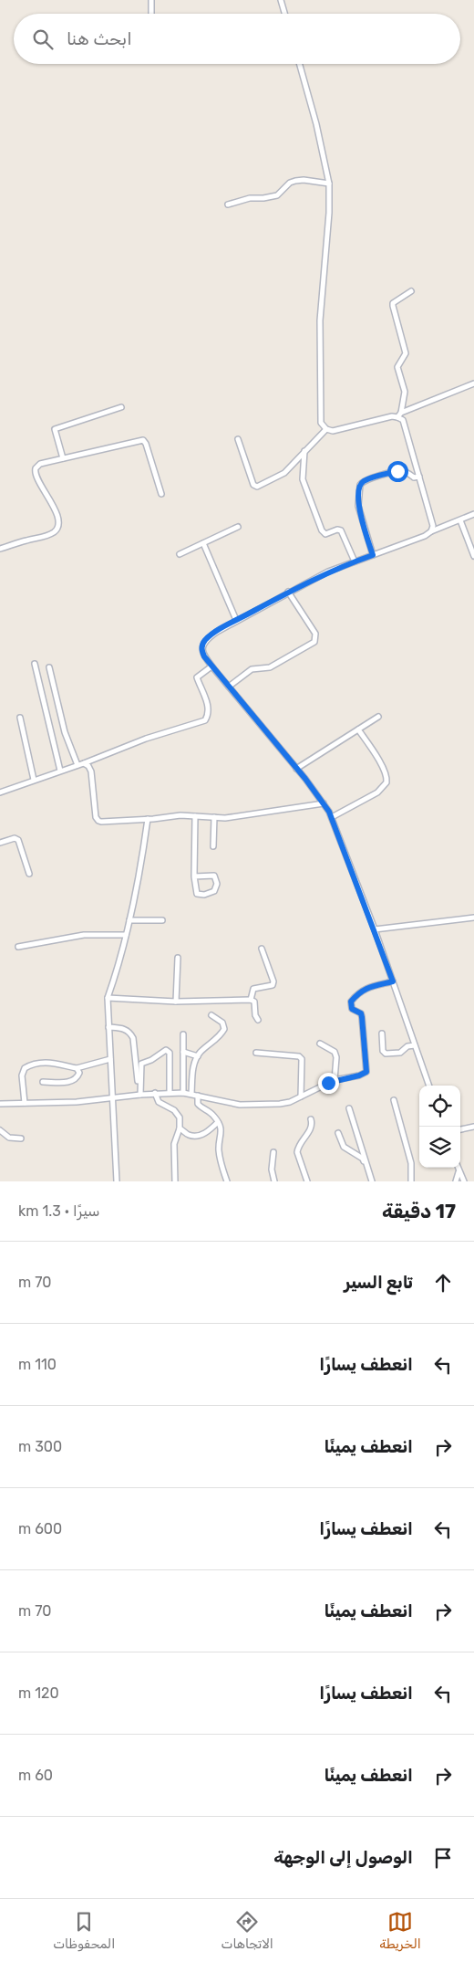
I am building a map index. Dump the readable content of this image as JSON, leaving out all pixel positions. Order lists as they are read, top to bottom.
{
  "page": {
    "search": "ابحث هنا",
    "heading": ["17 دقيقة", "سيرًا · 1.3 km"],
    "list": [
      ["تابع السير", "70 m"],
      ["انعطف يسارًا", "110 m"],
      ["انعطف يمينًا", "300 m"],
      ["انعطف يسارًا", "600 m"],
      ["انعطف يمينًا", "70 m"],
      ["انعطف يسارًا", "120 m"],
      ["انعطف يمينًا", "60 m"],
      "الوصول إلى الوجهة"
    ],
    "nav": ["الخريطة", "الاتجاهات", "المحفوظات"]
  }
}
